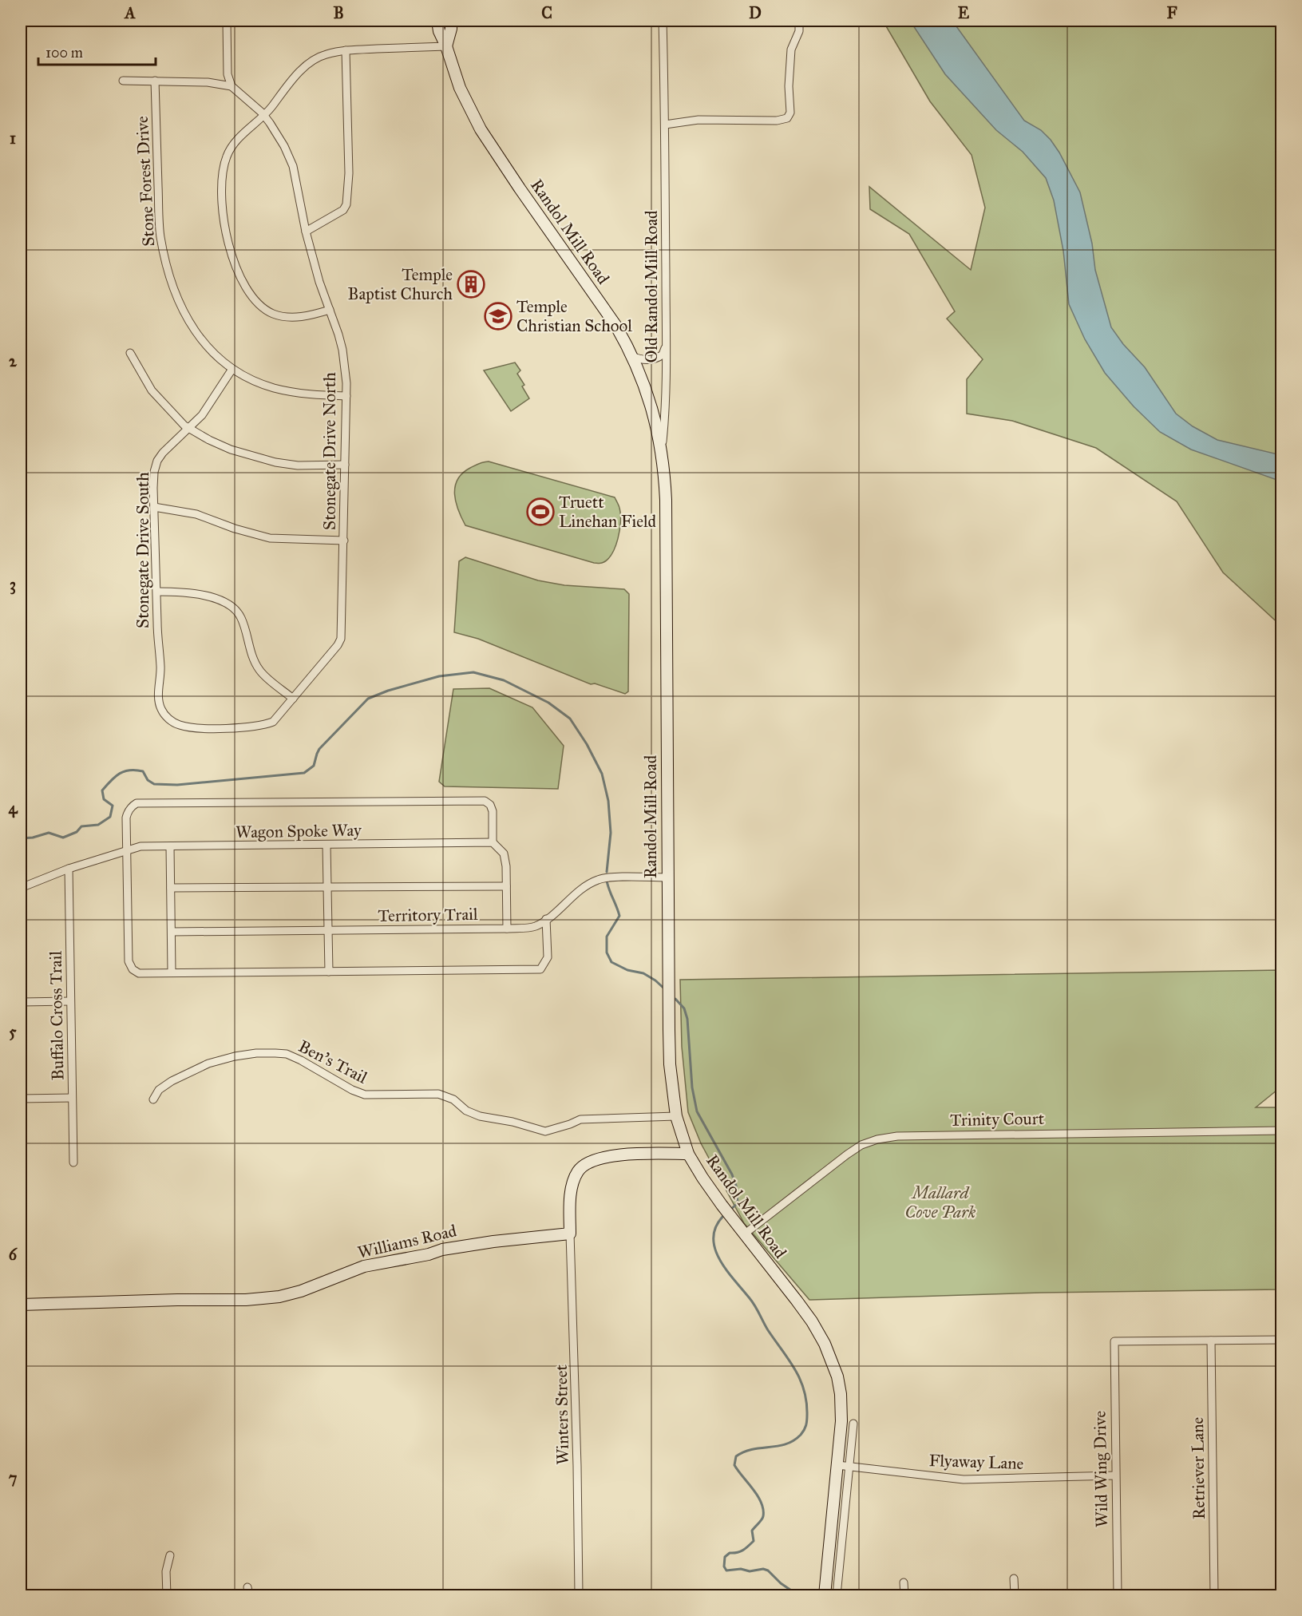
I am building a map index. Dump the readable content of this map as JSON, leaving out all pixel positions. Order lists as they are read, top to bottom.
{
  "streets": {
    "main road": ["Randol Mill Road", "Williams Road"],
    "street": [
      "Stone Forest Drive",
      "Old Randol Mill Road",
      "Stonegate Drive North",
      "Stonegate Drive South",
      "Wagon Spoke Way",
      "Territory Trail",
      "Buffalo Cross Trail",
      "Ben's Trail",
      "Trinity Court",
      "Winters Street",
      "Flyaway Lane",
      "Retriever Lane",
      "Wild Wing Drive"
    ]
  },
  "crossings": [
    ["Stone Forest Drive", "Stonegate Drive North"],
    ["Stone Forest Drive", "Stonegate Drive South"],
    ["Randol Mill Road", "Old Randol Mill Road"],
    ["Randol Mill Road", "Territory Trail"],
    ["Randol Mill Road", "Ben's Trail"],
    ["Randol Mill Road", "Trinity Court"],
    ["Randol Mill Road", "Flyaway Lane"],
    ["Stonegate Drive North", "Stonegate Drive South"],
    ["Wagon Spoke Way", "Buffalo Cross Trail"],
    ["Williams Road", "Winters Street"],
    ["Flyaway Lane", "Wild Wing Drive"],
    ["Retriever Lane", "Wild Wing Drive"]
  ],
  "parks": ["Mallard Cove Park"],
  "places": {
    "building": ["Temple Baptist Church"],
    "school or university": ["Temple Christian School"],
    "sports": ["Truett Linehan Field"]
  },
  "scale_bar": "100 m",
  "grid": {
    "columns": [
      "A",
      "B",
      "C",
      "D",
      "E",
      "F"
    ],
    "rows": [
      "1",
      "2",
      "3",
      "4",
      "5",
      "6",
      "7"
    ]
  }
}
